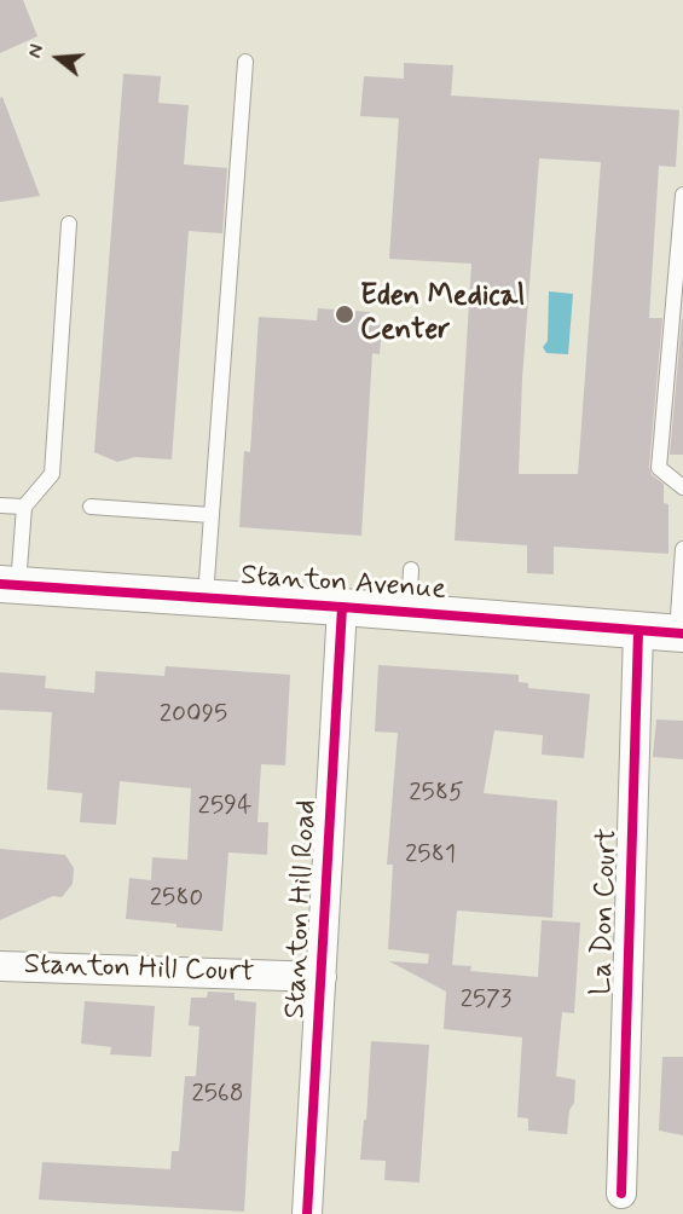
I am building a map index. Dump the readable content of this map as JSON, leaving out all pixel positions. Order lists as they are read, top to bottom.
{
  "streets": {
    "street": [
      "Stanton Avenue",
      "Stanton Hill Road",
      "La Don Court",
      "Stanton Hill Court"
    ]
  },
  "crossings": [
    ["Stanton Avenue", "Stanton Hill Road"],
    ["Stanton Avenue", "La Don Court"],
    ["Stanton Hill Road", "Stanton Hill Court"]
  ],
  "places": ["Eden Medical Center"],
  "house_numbers": [
    "20095",
    "2585",
    "2594",
    "2581",
    "2580",
    "2573",
    "2568"
  ],
  "north": "left"
}
